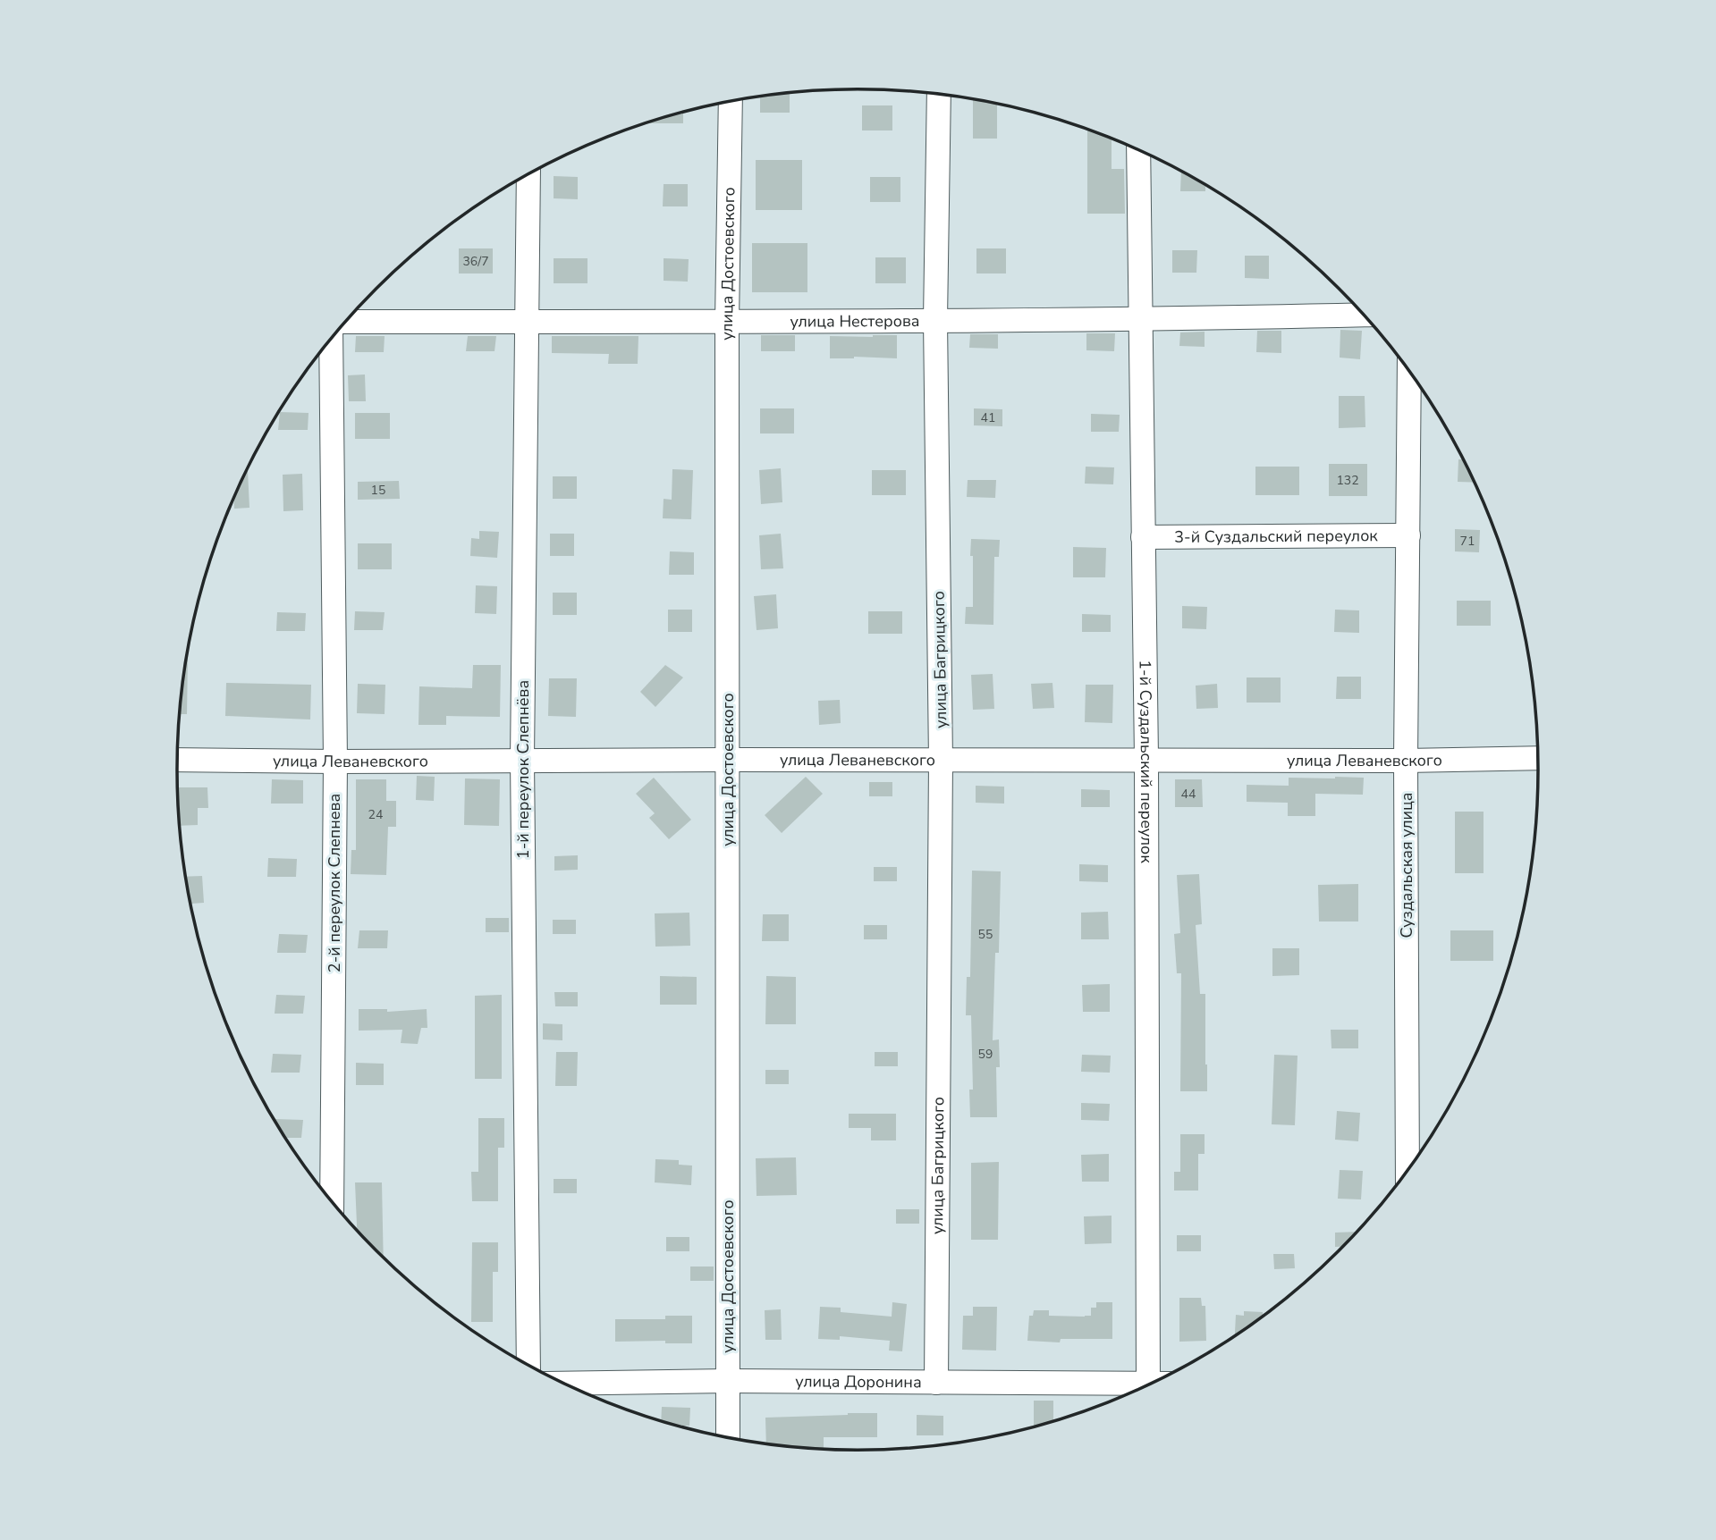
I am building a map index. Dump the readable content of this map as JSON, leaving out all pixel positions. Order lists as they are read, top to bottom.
{
  "streets": {
    "street": [
      "улица Достоевского",
      "улица Нестерова",
      "3-й Суздальский переулок",
      "улица Багрицкого",
      "улица Леваневского",
      "1-й Суздальский переулок",
      "1-й переулок Слепнёва",
      "Суздальская улица",
      "2-й переулок Слепнева",
      "улица Доронина"
    ]
  },
  "crossings": [
    ["улица Достоевского", "улица Нестерова"],
    ["улица Достоевского", "улица Леваневского"],
    ["улица Достоевского", "улица Доронина"],
    ["улица Нестерова", "улица Багрицкого"],
    ["улица Нестерова", "1-й Суздальский переулок"],
    ["улица Нестерова", "1-й переулок Слепнёва"],
    ["3-й Суздальский переулок", "1-й Суздальский переулок"],
    ["3-й Суздальский переулок", "Суздальская улица"],
    ["улица Багрицкого", "улица Леваневского"],
    ["улица Багрицкого", "улица Доронина"],
    ["улица Леваневского", "1-й Суздальский переулок"],
    ["улица Леваневского", "1-й переулок Слепнёва"],
    ["улица Леваневского", "Суздальская улица"],
    ["улица Леваневского", "2-й переулок Слепнева"]
  ],
  "house_numbers": [
    "36/7",
    "41",
    "132",
    "15",
    "71",
    "44",
    "24",
    "55",
    "59"
  ]
}
